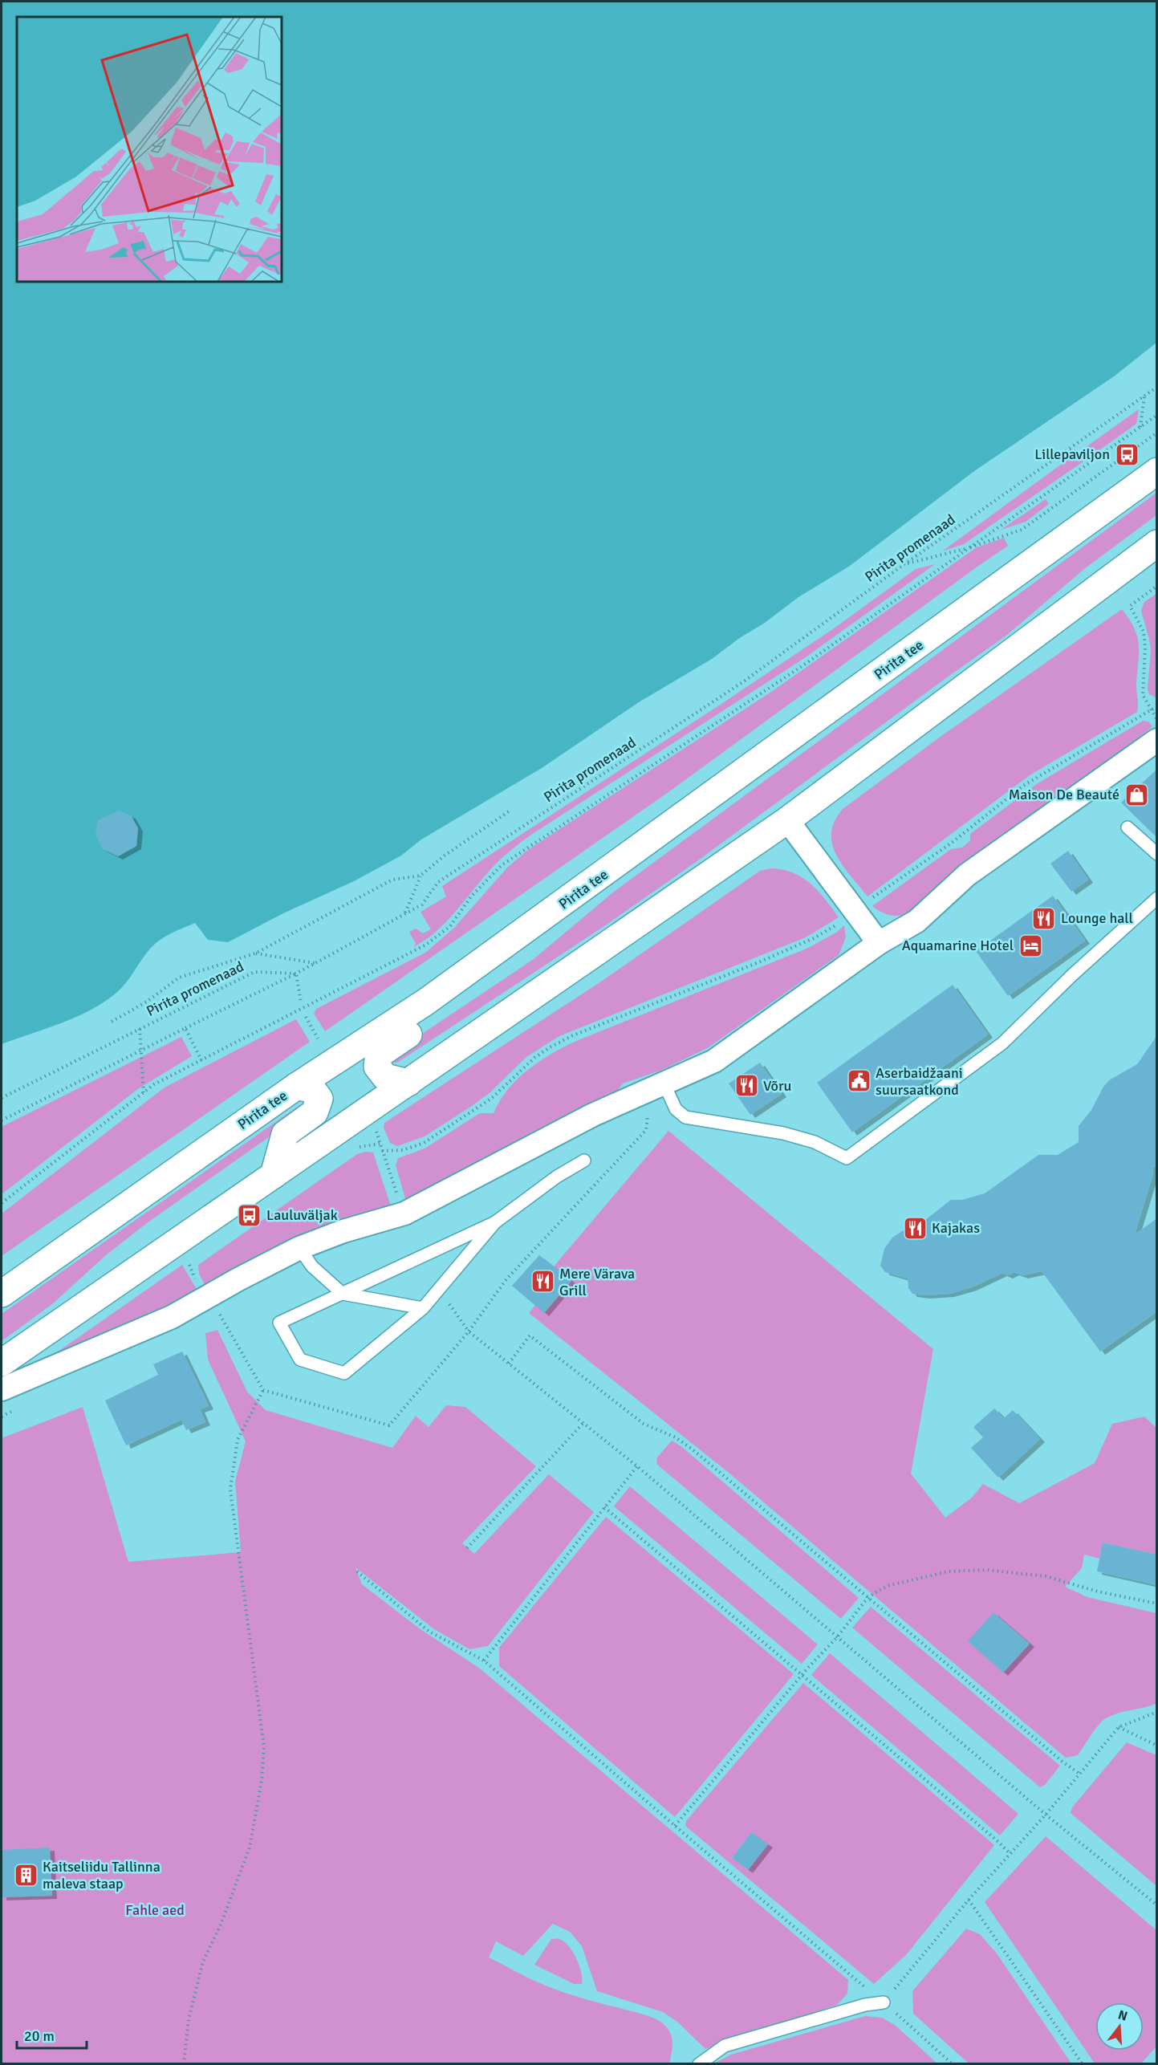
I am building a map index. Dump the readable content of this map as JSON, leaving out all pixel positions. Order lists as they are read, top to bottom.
{
  "streets": {
    "main road": ["Pirita tee"],
    "path": ["Pirita promenaad"]
  },
  "parks": ["Fahle aed"],
  "places": {
    "bus stop": ["Lillepaviljon", "Lauluväljak"],
    "shop": ["Maison De Beauté"],
    "restaurant": [
      "Lounge hall",
      "Võru",
      "Kajakas",
      "Mere Värava Grill"
    ],
    "hotel": ["Aquamarine Hotel"],
    "public building": ["Aserbaidžaani suursaatkond"],
    "building": ["Kaitseliidu Tallinna maleva staap"]
  },
  "scale_bar": "20 m",
  "north": "top"
}
